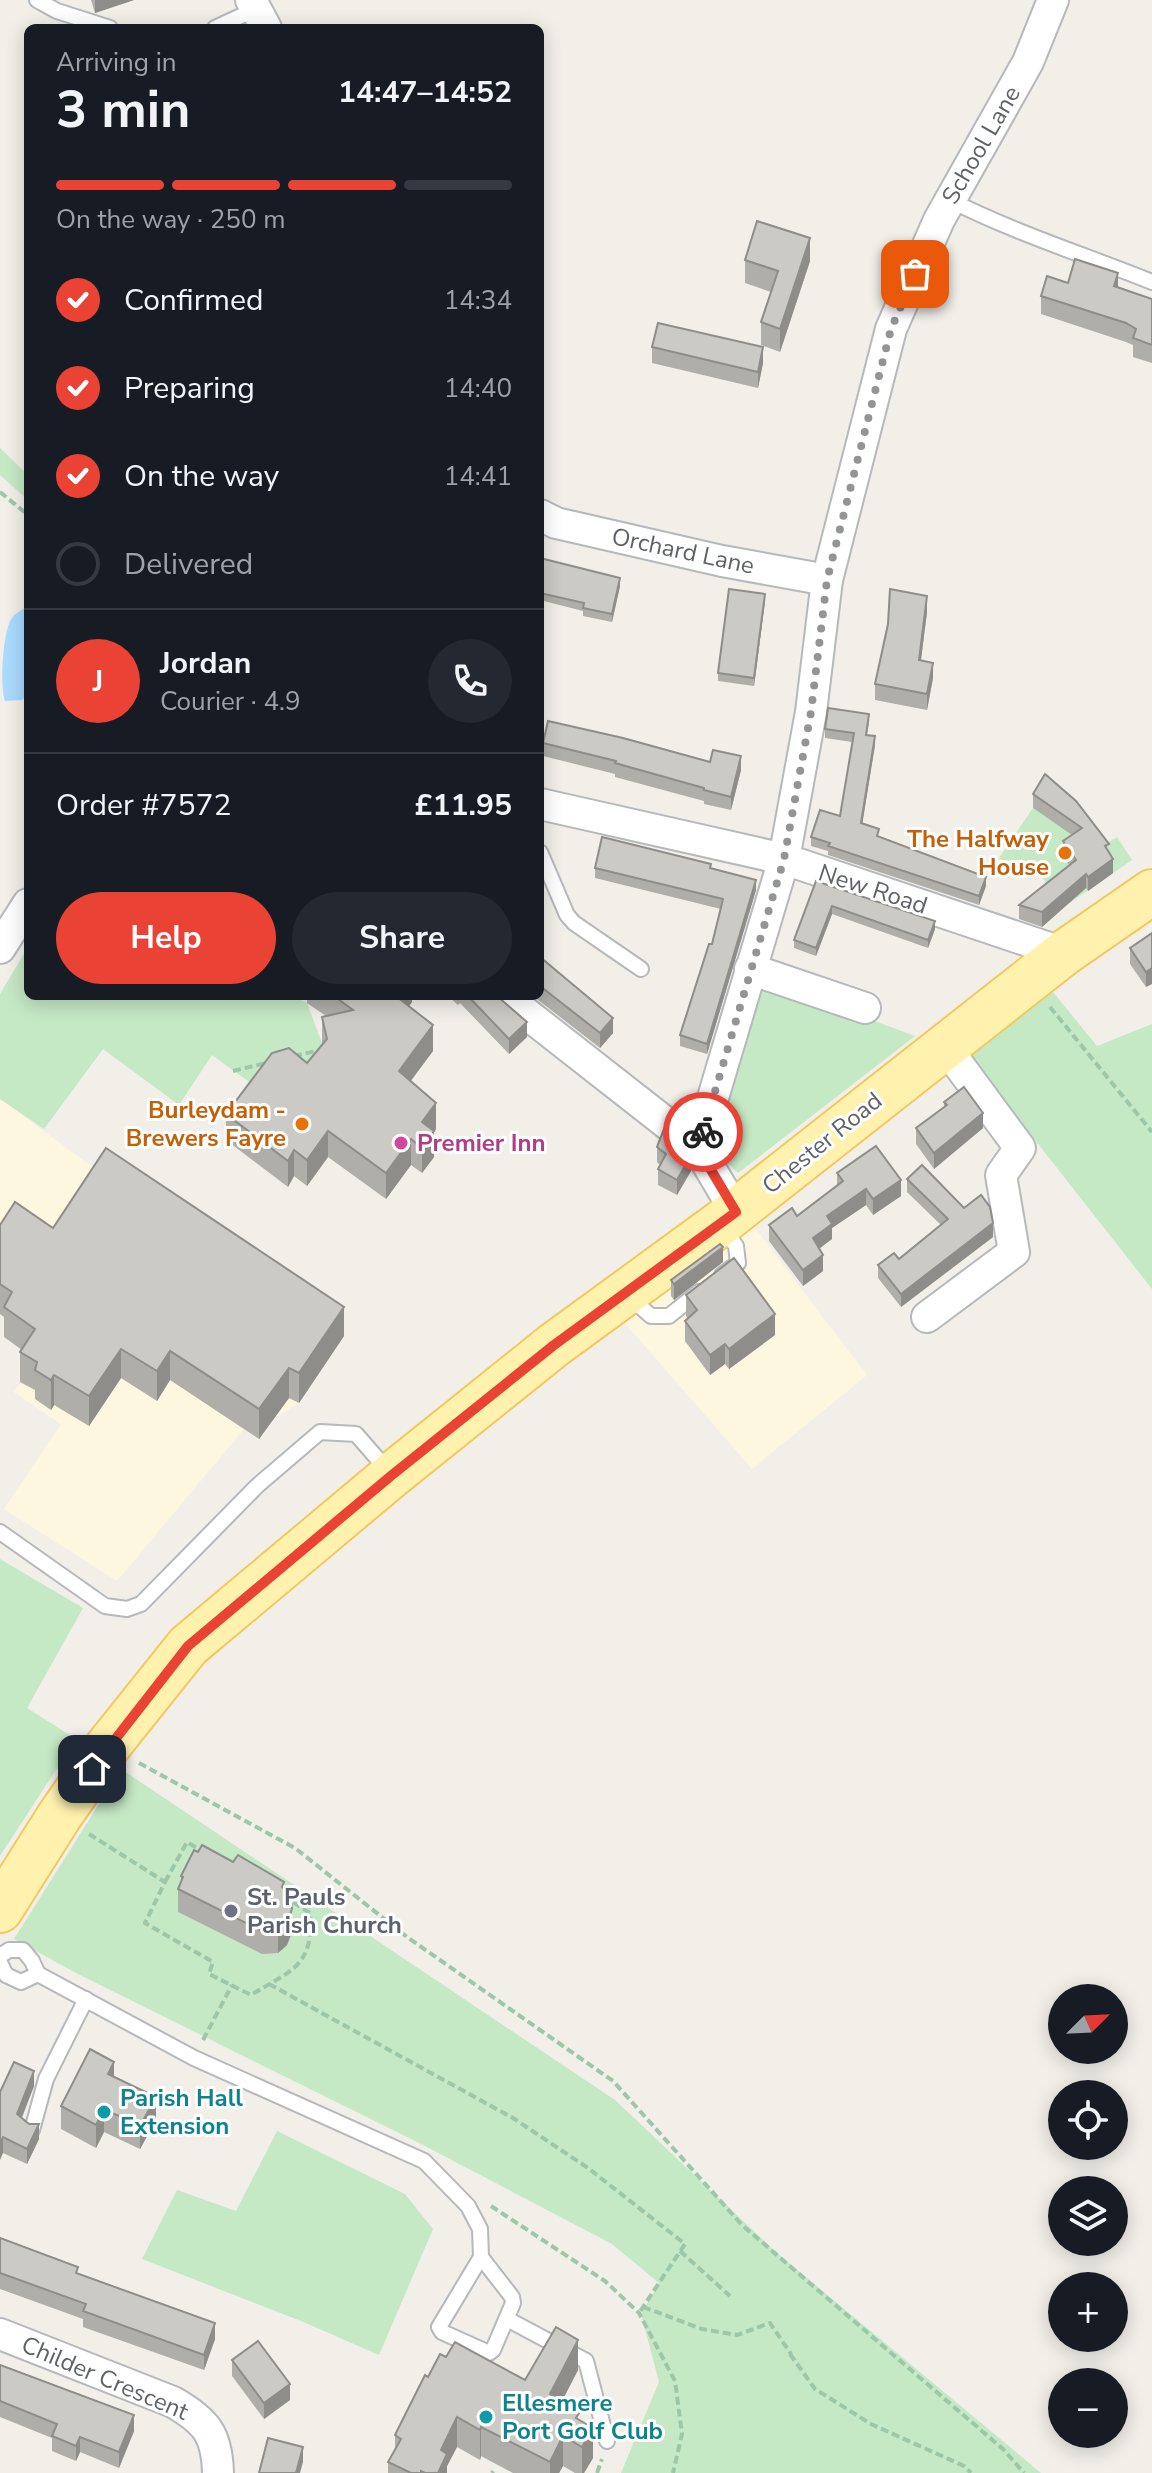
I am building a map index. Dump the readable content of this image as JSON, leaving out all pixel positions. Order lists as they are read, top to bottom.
{
  "streets": {
    "main road": ["Chester Road"],
    "street": [
      "School Lane",
      "Orchard Lane",
      "New Road",
      "Childer Crescent"
    ]
  },
  "crossings": [
    ["School Lane", "Orchard Lane"],
    ["School Lane", "New Road"],
    ["New Road", "Chester Road"]
  ],
  "places": [
    "The Halfway House",
    "Burleydam - Brewers Fayre",
    "Premier Inn",
    "St. Pauls Parish Church",
    "Parish Hall Extension",
    "Ellesmere Port Golf Club"
  ],
  "north": "top right",
  "page": {
    "heading": ["3 min", "Arriving in", "14:47–14:52"],
    "panel": [
      "Jordan",
      "Courier · 4.9",
      "Order #7572",
      "£11.95"
    ],
    "bar": "On the way · 250 m",
    "list": [
      ["Confirmed", "14:34"],
      ["Preparing", "14:40"],
      ["On the way", "14:41"],
      "Delivered"
    ],
    "round": "J",
    "buttons": ["Help", "Share"],
    "map_buttons": ["+", "−"]
  }
}
